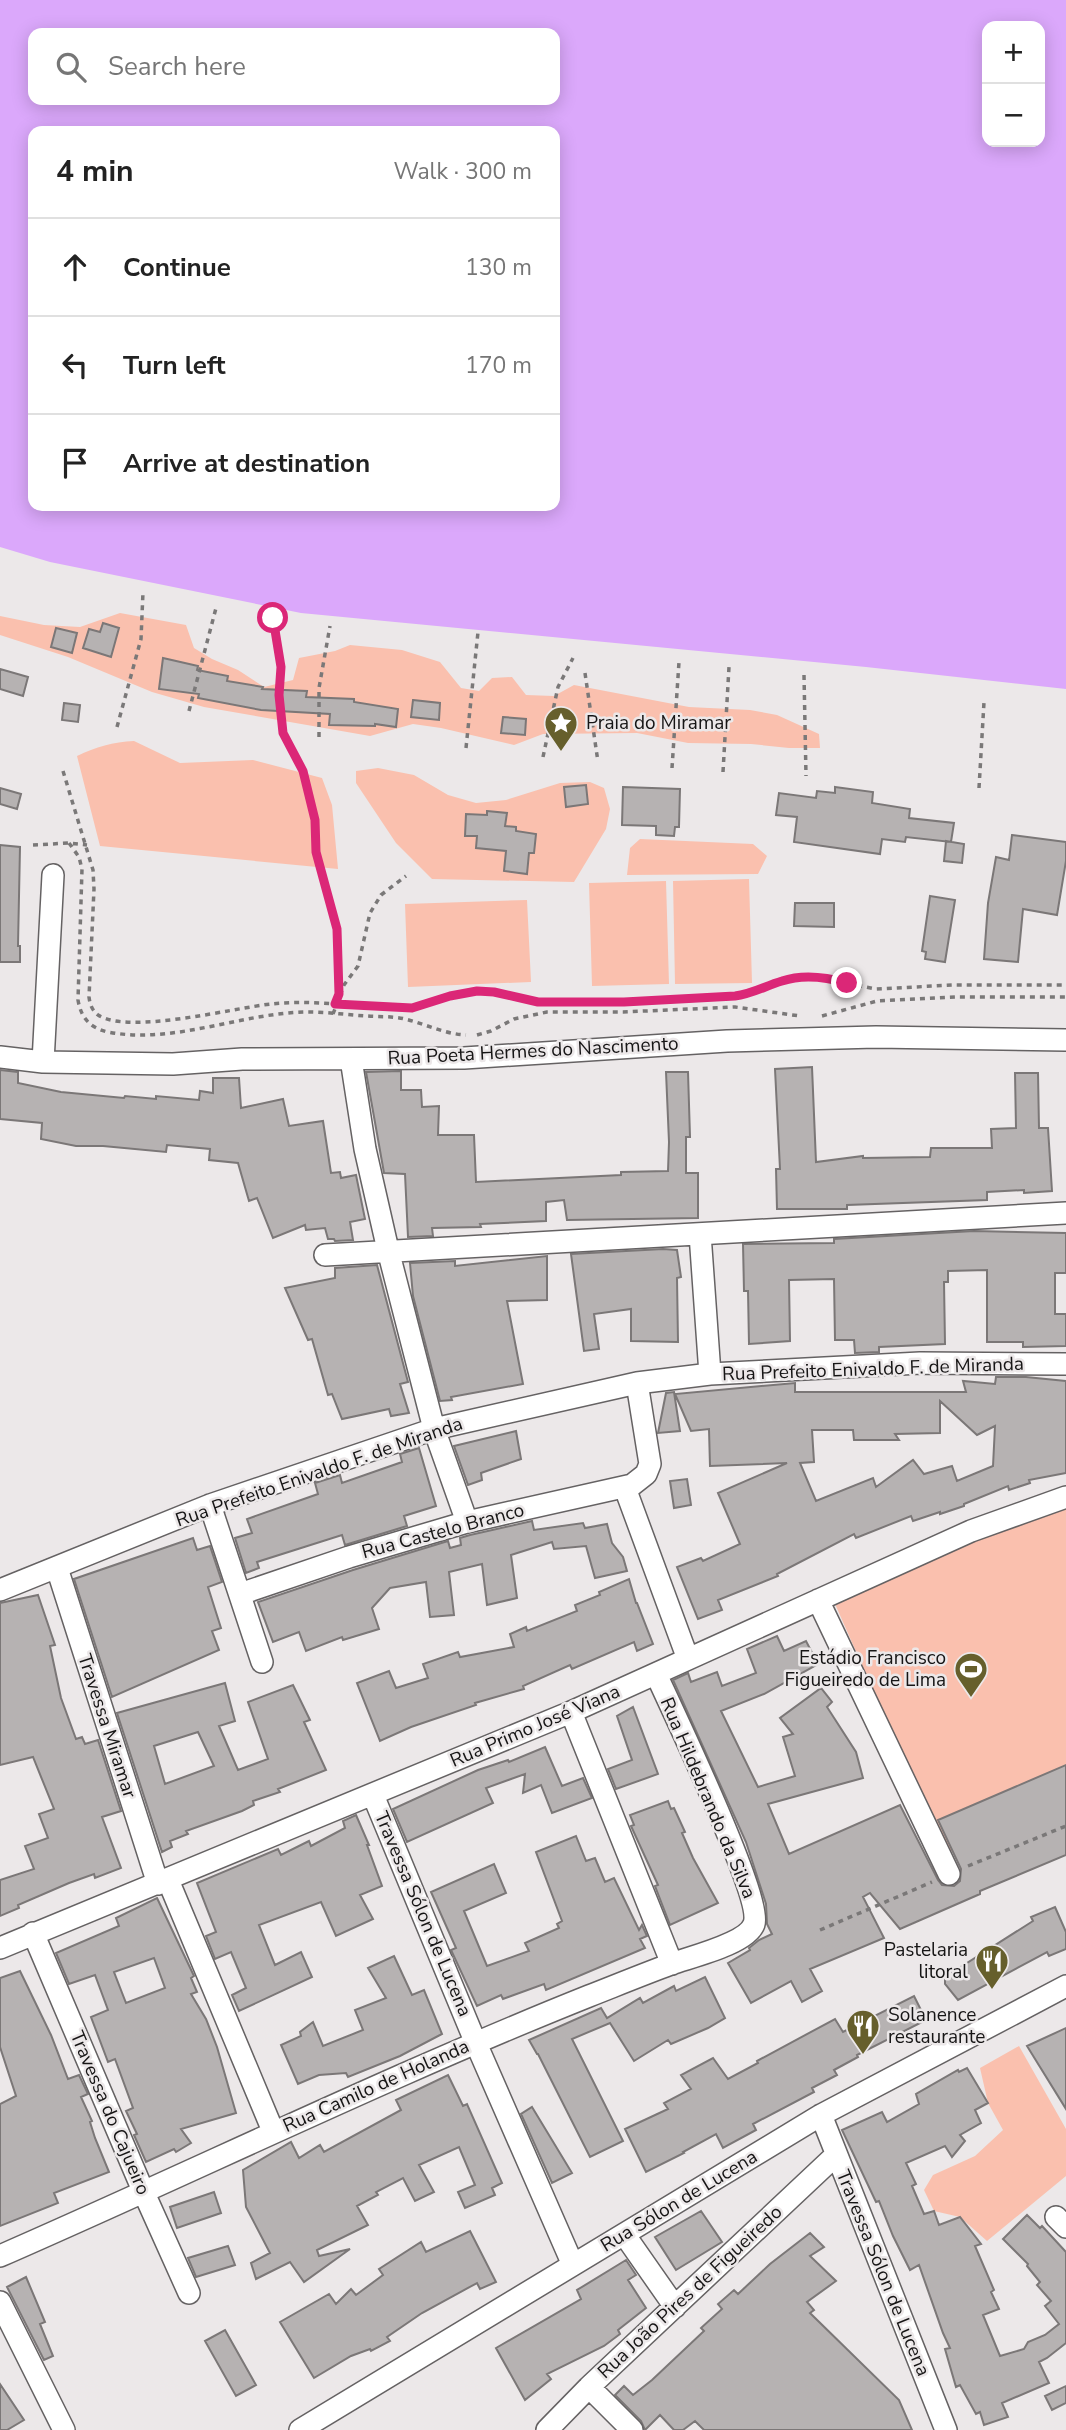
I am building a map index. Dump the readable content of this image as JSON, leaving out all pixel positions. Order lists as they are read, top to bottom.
{
  "streets": {
    "street": [
      "Rua Poeta Hermes do Nascimento",
      "Rua Prefeito Enivaldo F. de Miranda",
      "Rua Castelo Branco",
      "Travessa Miramar",
      "Rua Primo José Viana",
      "Rua Hildebrando da Silva",
      "Travessa Sólon de Lucena",
      "Rua Camilo de Holanda",
      "Travessa do Cajueiro",
      "Rua Sólon de Lucena",
      "Rua João Pires de Figueiredo"
    ]
  },
  "crossings": [
    ["Rua Prefeito Enivaldo F. de Miranda", "Rua Castelo Branco"],
    ["Rua Prefeito Enivaldo F. de Miranda", "Travessa Miramar"],
    ["Travessa Miramar", "Rua Primo José Viana"],
    ["Travessa Miramar", "Rua Camilo de Holanda"],
    ["Rua Primo José Viana", "Rua Hildebrando da Silva"],
    ["Rua Primo José Viana", "Travessa Sólon de Lucena"],
    ["Rua Primo José Viana", "Travessa do Cajueiro"],
    ["Rua Hildebrando da Silva", "Rua Camilo de Holanda"],
    ["Travessa Sólon de Lucena", "Rua Camilo de Holanda"],
    ["Travessa Sólon de Lucena", "Rua Sólon de Lucena"],
    ["Travessa Sólon de Lucena", "Rua João Pires de Figueiredo"],
    ["Rua Camilo de Holanda", "Travessa do Cajueiro"]
  ],
  "places": {
    "place": ["Praia do Miramar"],
    "sports": ["Estádio Francisco Figueiredo de Lima"],
    "restaurant": ["Pastelaria litoral", "Solanence restaurante"]
  },
  "page": {
    "map_buttons": ["+", "−"],
    "search": "Search here",
    "heading": ["4 min", "Walk · 300 m"],
    "list": [
      ["Continue", "130 m"],
      ["Turn left", "170 m"],
      "Arrive at destination"
    ]
  }
}
